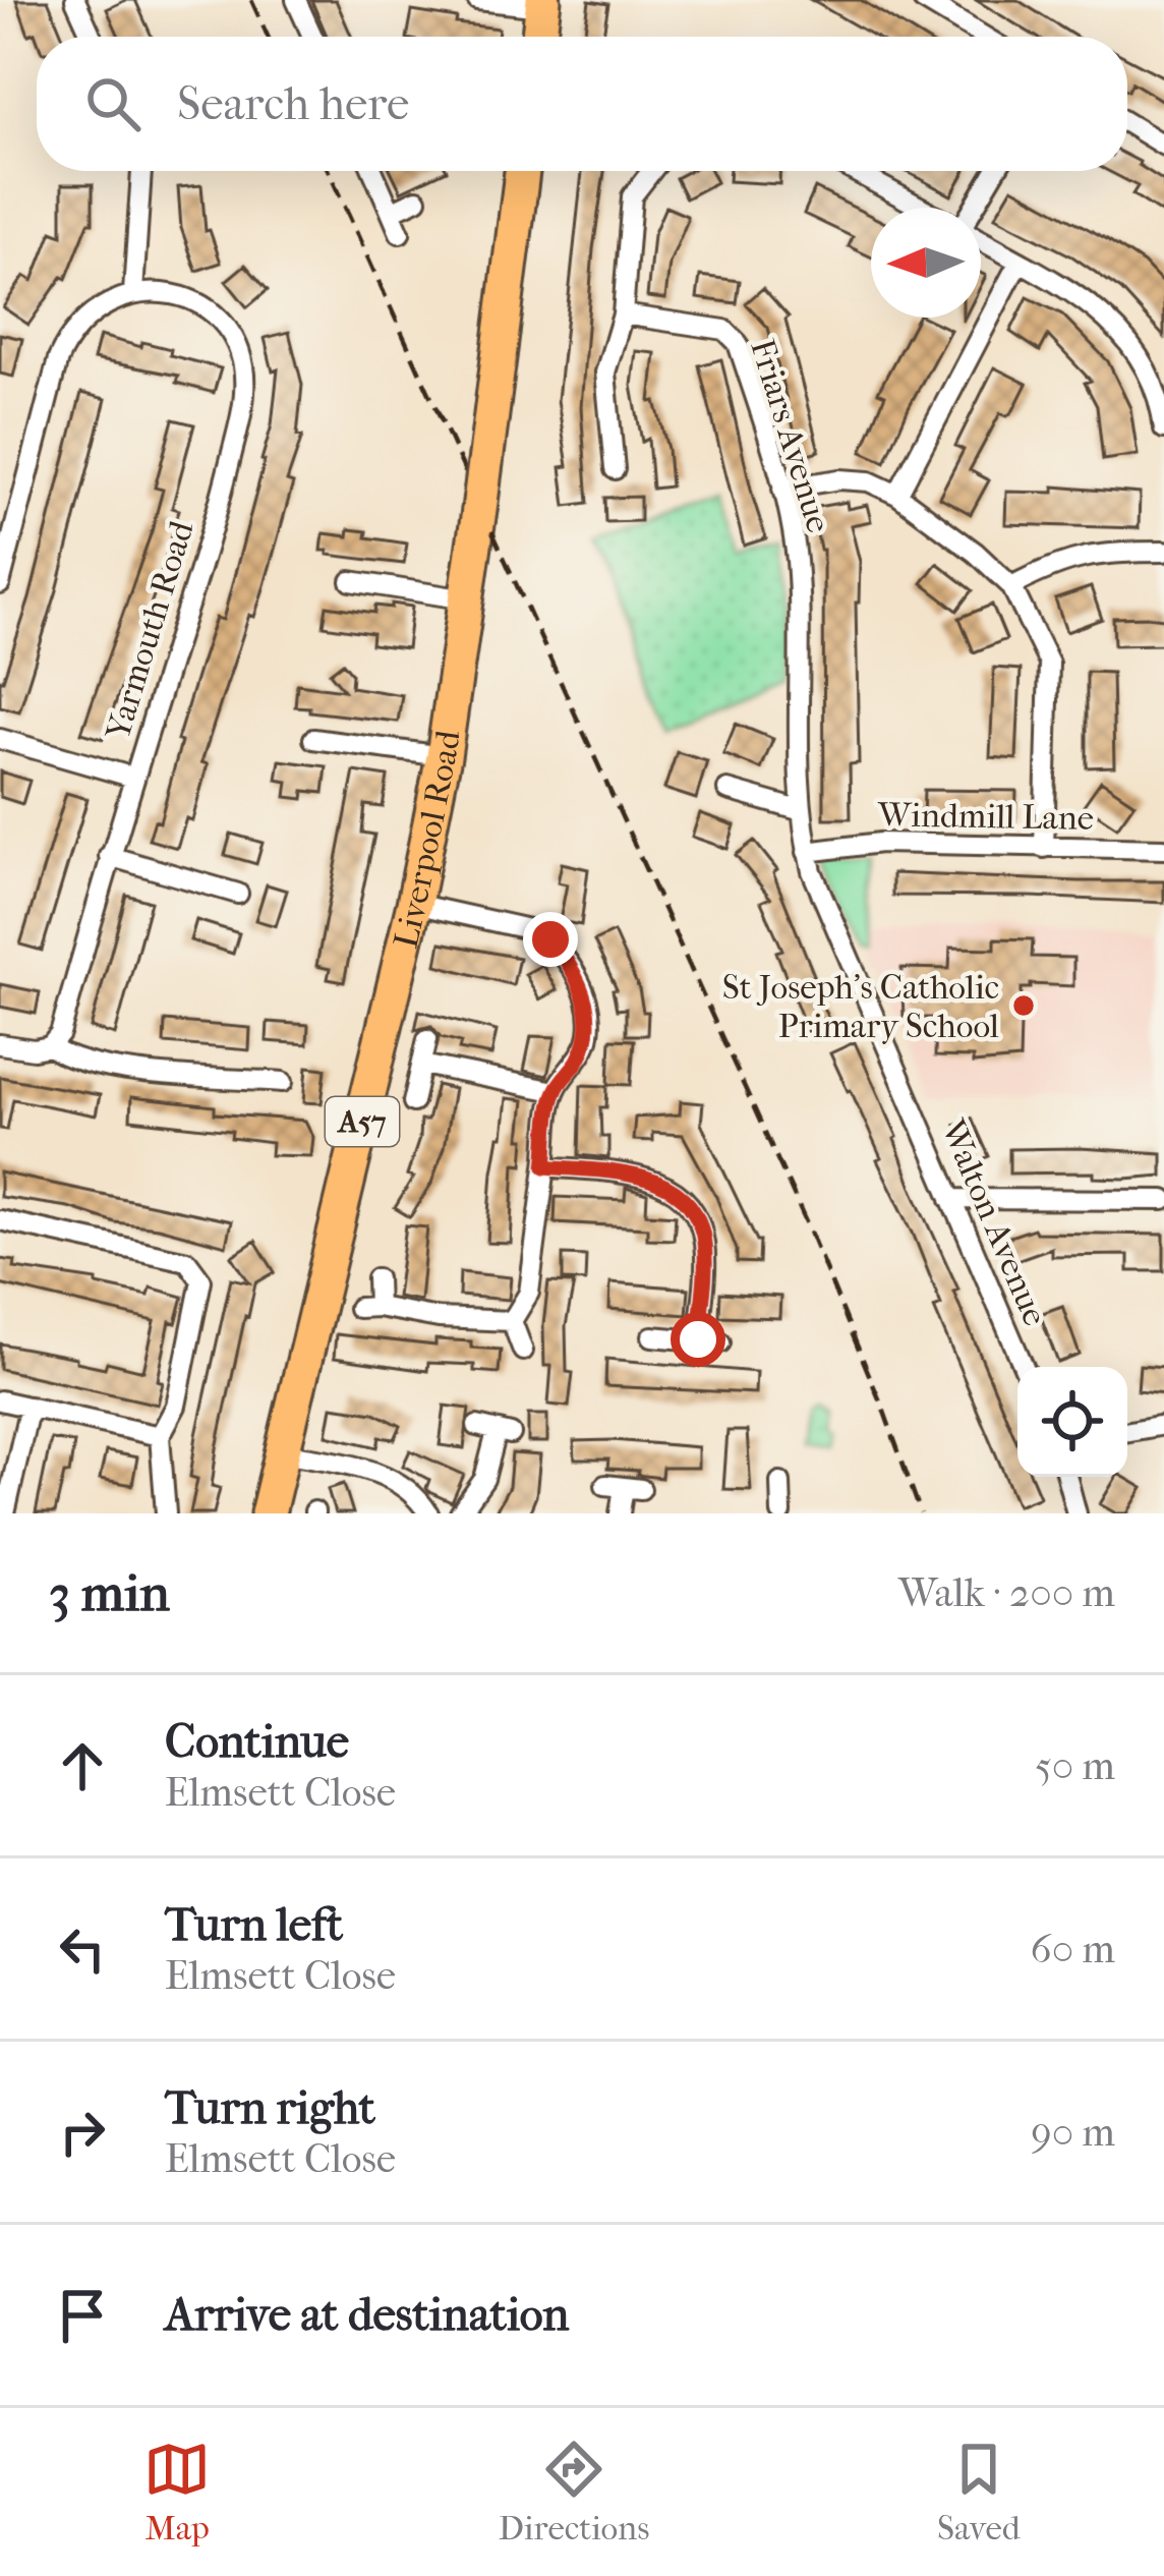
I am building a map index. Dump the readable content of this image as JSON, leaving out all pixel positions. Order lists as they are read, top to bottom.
{
  "streets": {
    "highway": ["Liverpool Road", "A57"],
    "street": [
      "Friars Avenue",
      "Yarmouth Road",
      "Windmill Lane",
      "Walton Avenue"
    ]
  },
  "crossings": [
    ["Friars Avenue", "Windmill Lane"],
    ["Friars Avenue", "Walton Avenue"]
  ],
  "places": ["St Joseph's Catholic Primary School"],
  "north": "left",
  "page": {
    "search": "Search here",
    "heading": ["3 min", "Walk · 200 m"],
    "list": [
      ["Continue", "Elmsett Close", "50 m"],
      ["Turn left", "Elmsett Close", "60 m"],
      ["Turn right", "Elmsett Close", "90 m"],
      "Arrive at destination"
    ],
    "nav": ["Map", "Directions", "Saved"]
  }
}
